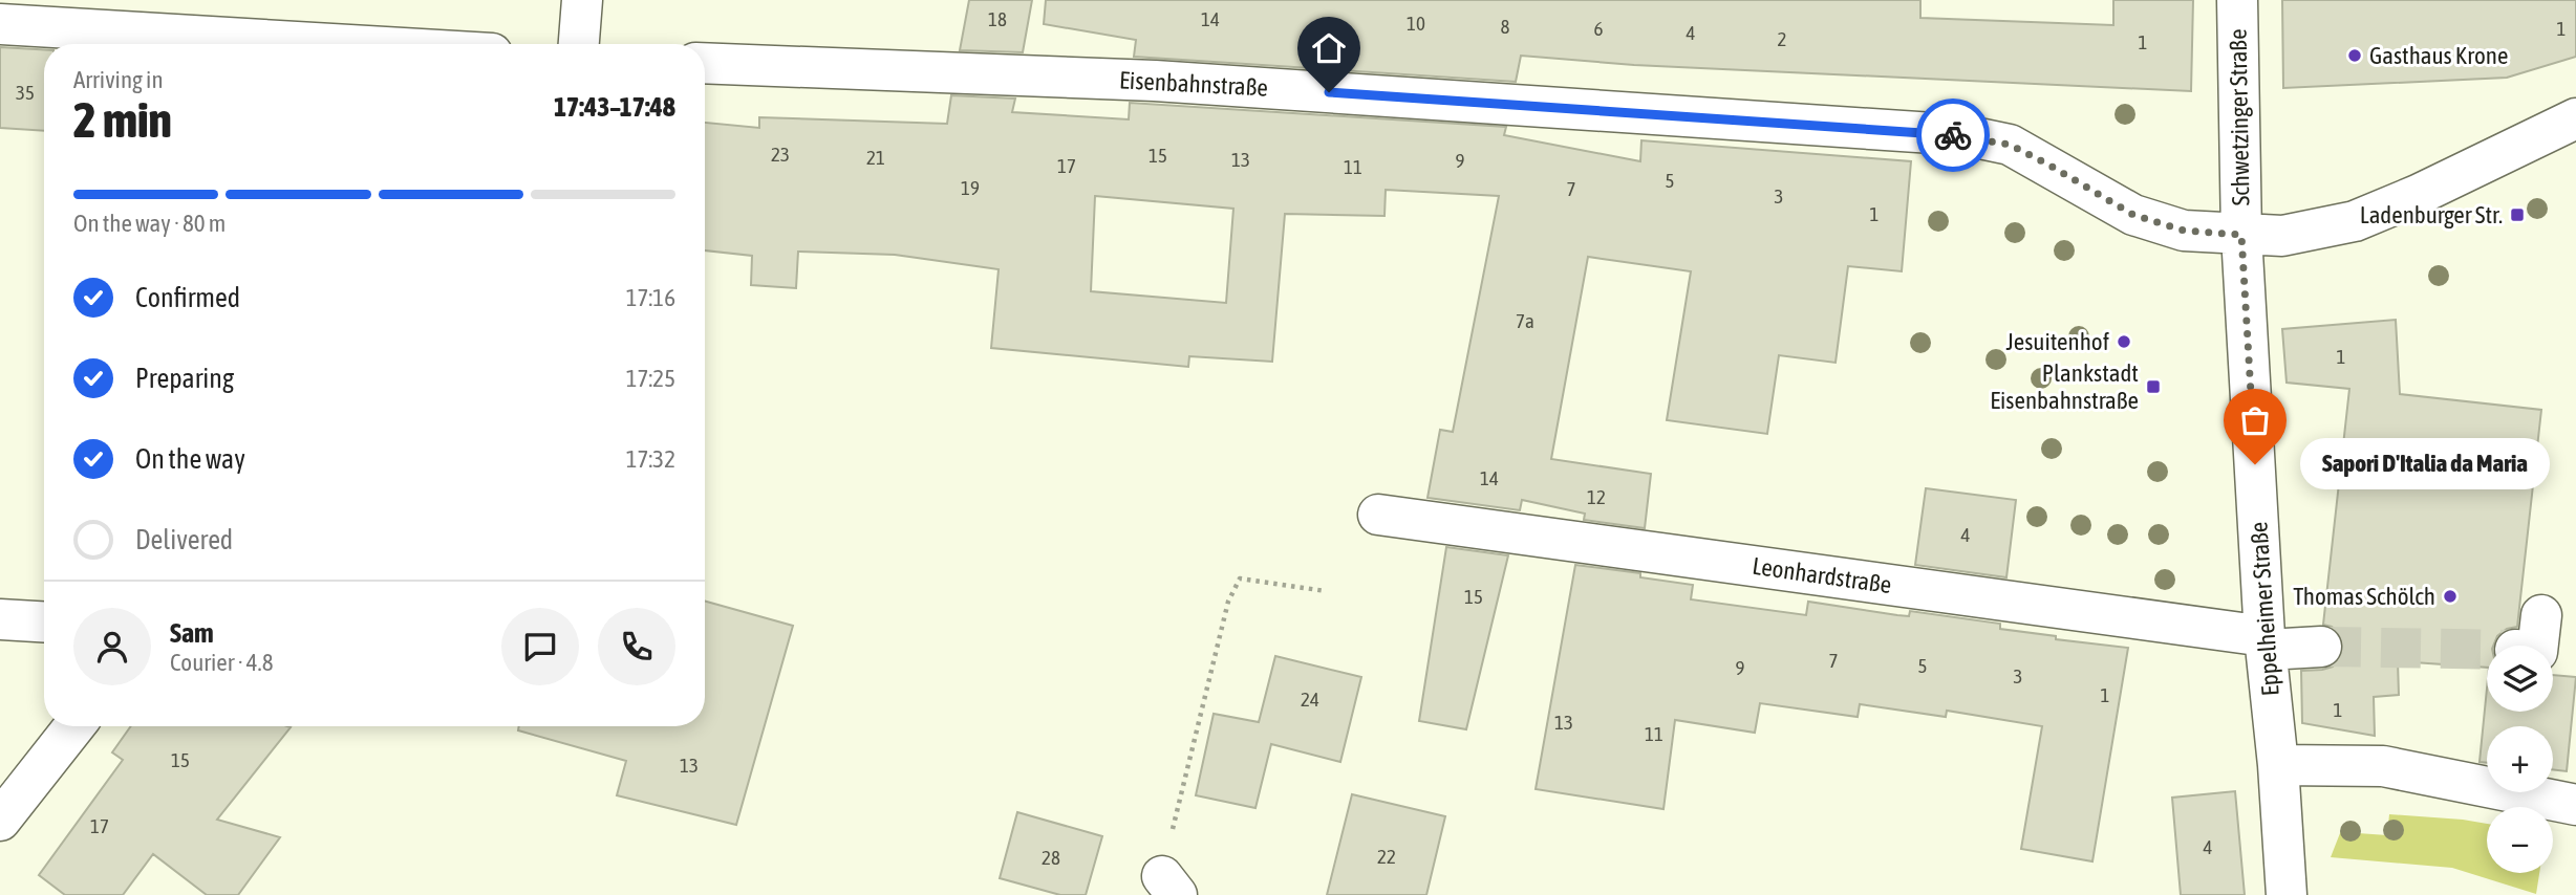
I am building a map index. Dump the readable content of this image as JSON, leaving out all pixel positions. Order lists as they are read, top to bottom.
{
  "streets": {
    "street": [
      "Eisenbahnstraße",
      "Schwetzinger Straße",
      "Leonhardstraße",
      "Eppelheimer Straße"
    ]
  },
  "crossings": [
    ["Eisenbahnstraße", "Schwetzinger Straße"],
    ["Eisenbahnstraße", "Eppelheimer Straße"],
    ["Schwetzinger Straße", "Eppelheimer Straße"],
    ["Leonhardstraße", "Eppelheimer Straße"]
  ],
  "places": {
    "other": [
      "Gasthaus Krone",
      "Jesuitenhof",
      "Sapori D'Italia da Maria",
      "Thomas Schölch"
    ],
    "transit": ["Ladenburger Str.", "Plankstadt Eisenbahnstraße"]
  },
  "house_numbers": [
    "18",
    "14",
    "10",
    "8",
    "6",
    "1",
    "4",
    "2",
    "1",
    "35",
    "23",
    "15",
    "21",
    "13",
    "9",
    "17",
    "11",
    "5",
    "19",
    "7",
    "3",
    "1",
    "7a",
    "1",
    "14",
    "12",
    "4",
    "15",
    "7",
    "5",
    "9",
    "3",
    "1",
    "24",
    "1",
    "13",
    "11",
    "15",
    "13",
    "17",
    "4",
    "22",
    "28"
  ],
  "page": {
    "heading": ["2 min", "Arriving in", "17:43–17:48"],
    "panel": ["Sam", "Courier · 4.8"],
    "bar": "On the way · 80 m",
    "list": [
      ["Confirmed", "17:16"],
      ["Preparing", "17:25"],
      ["On the way", "17:32"],
      "Delivered"
    ],
    "bubble": "Sapori D'Italia da Maria",
    "map_buttons": ["+", "−"]
  }
}
